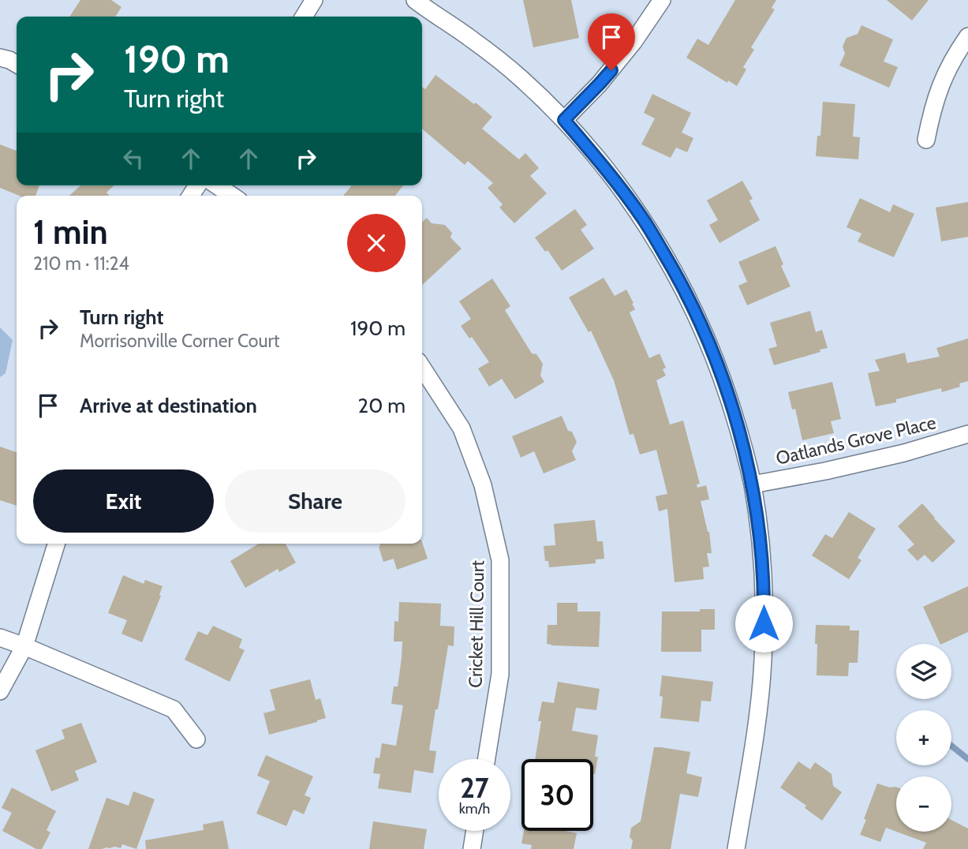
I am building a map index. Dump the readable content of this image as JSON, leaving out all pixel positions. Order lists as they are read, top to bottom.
{
  "streets": {
    "street": ["Oatlands Grove Place", "Cricket Hill Court"]
  },
  "page": {
    "turn": ["190 m", "Turn right"],
    "heading": ["1 min", "210 m · 11:24"],
    "list": [
      {
        "name": "Turn right",
        "note": "Morrisonville Corner Court",
        "value": "190 m"
      },
      {
        "name": "Arrive at destination",
        "value": "20 m"
      }
    ],
    "buttons": ["Exit", "Share"],
    "map_buttons": ["+", "−"],
    "speed": "27 km/h",
    "limit": "30"
  }
}
